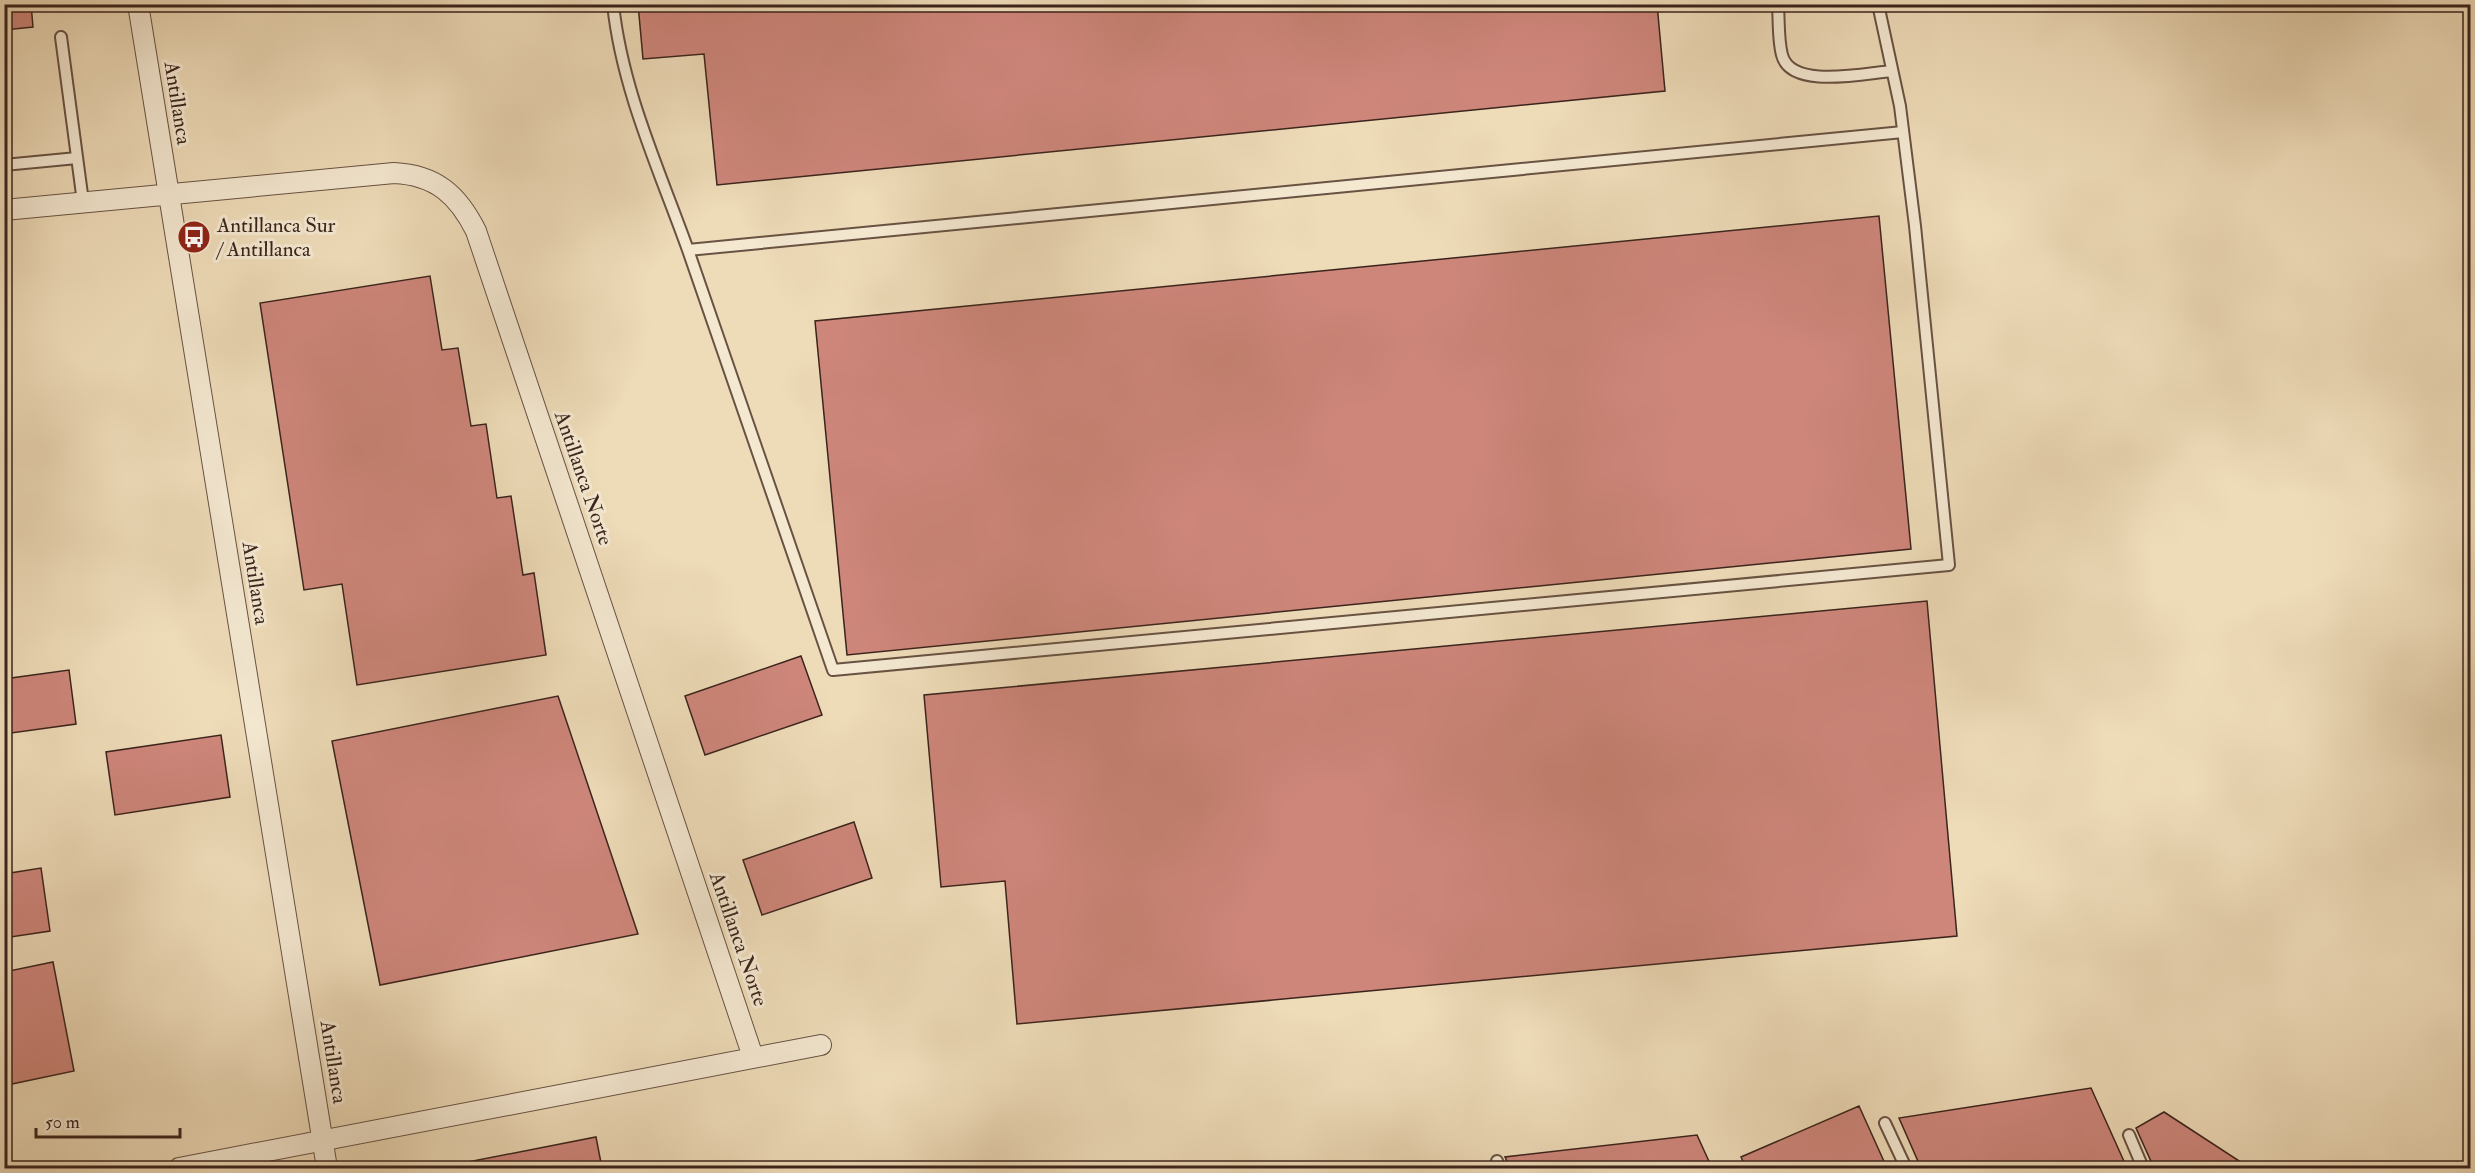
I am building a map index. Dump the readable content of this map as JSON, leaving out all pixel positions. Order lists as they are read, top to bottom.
{
  "streets": {
    "street": ["Antillanca", "Antillanca Norte"]
  },
  "crossings": [
    ["Antillanca", "Antillanca Norte"]
  ],
  "places": {
    "bus stop": ["Antillanca Sur / Antillanca"]
  },
  "scale_bar": "50 m"
}
